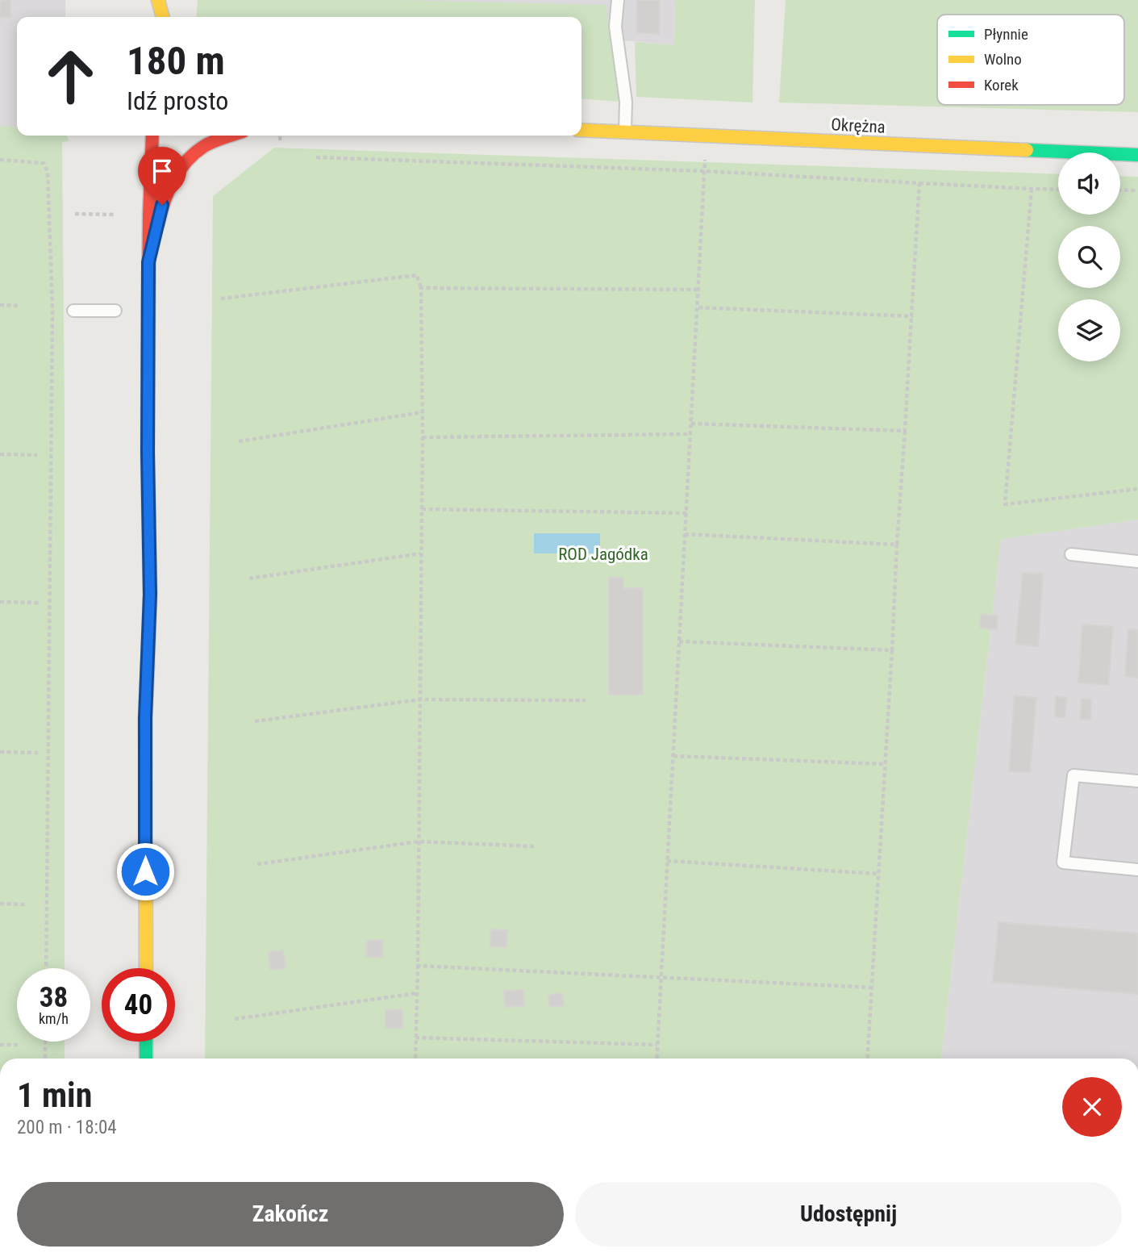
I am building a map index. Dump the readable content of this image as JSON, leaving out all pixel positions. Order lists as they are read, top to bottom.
{
  "streets": {
    "street": ["Okrężna"]
  },
  "parks": ["ROD Jagódka"],
  "legend": ["Płynnie", "Wolno", "Korek"],
  "page": {
    "turn": ["180 m", "Idź prosto"],
    "speed": "38 km/h",
    "limit": "40",
    "heading": ["1 min", "200 m · 18:04"],
    "buttons": ["Zakończ", "Udostępnij"]
  }
}
